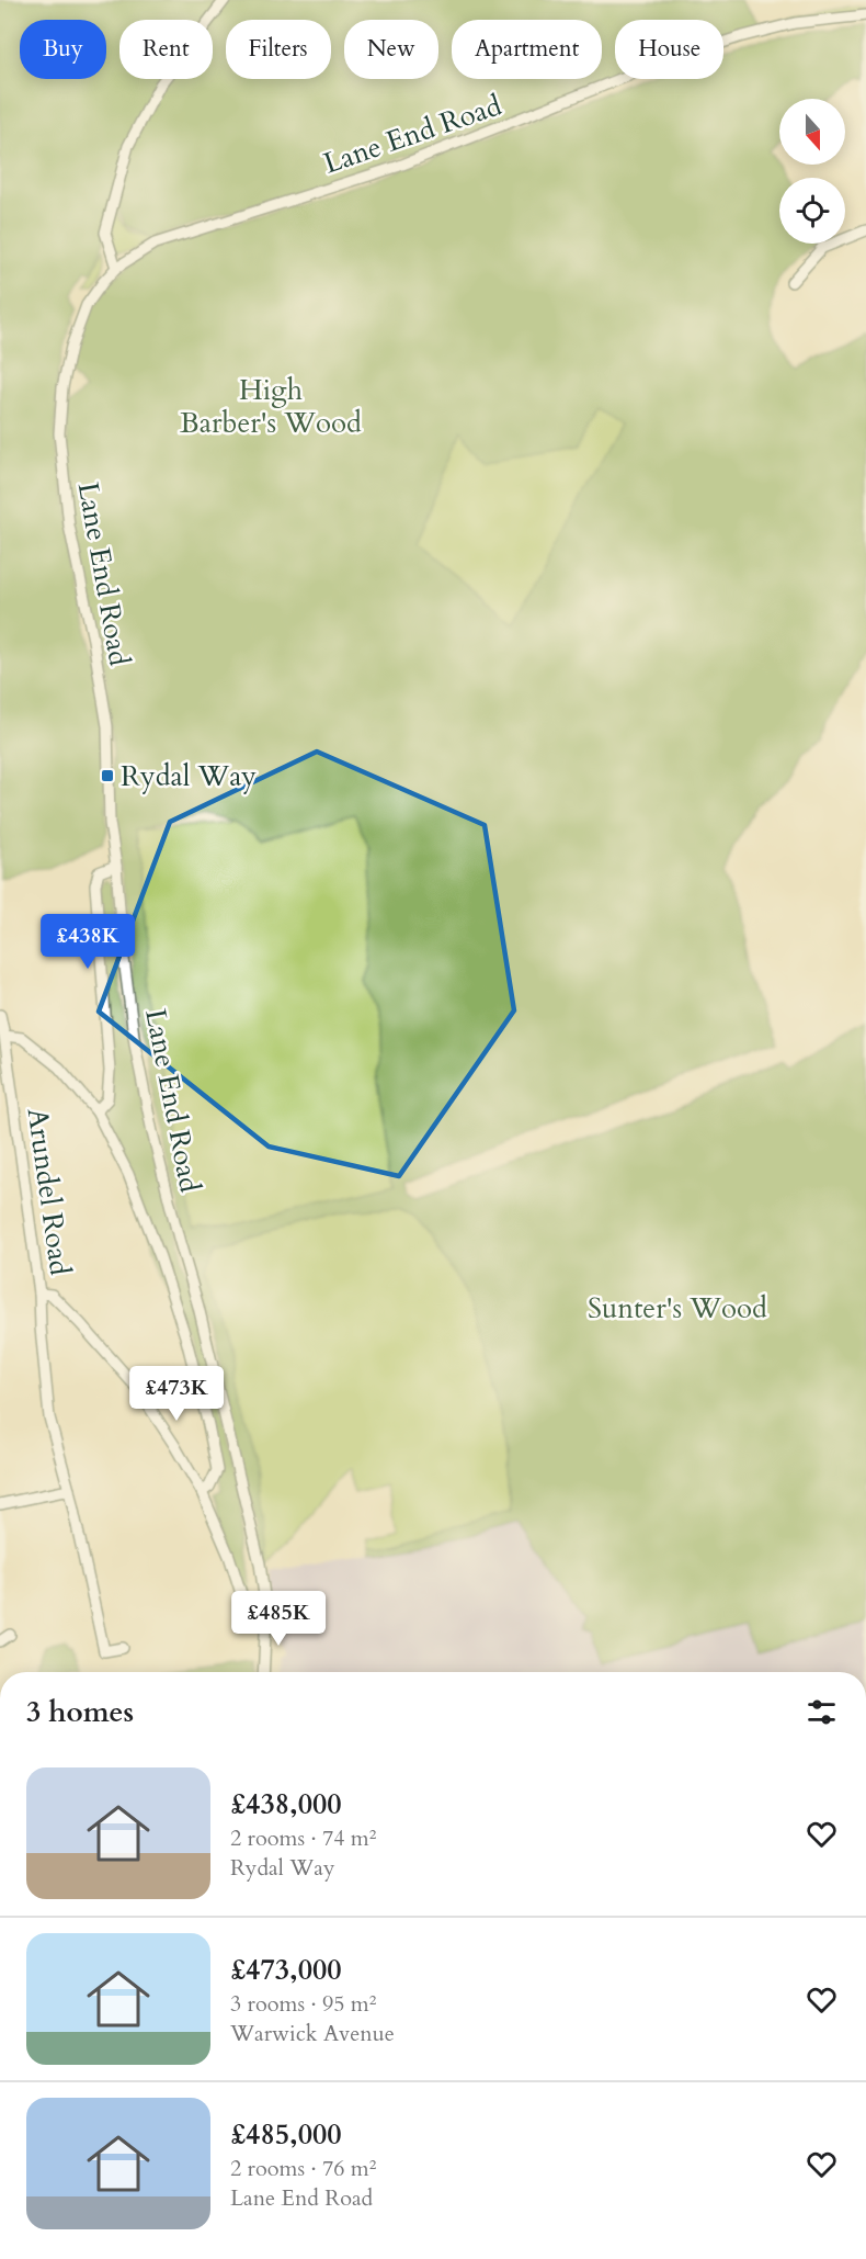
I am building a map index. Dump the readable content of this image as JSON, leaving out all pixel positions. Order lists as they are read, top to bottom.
{
  "streets": {
    "street": ["Lane End Road", "Arundel Road"]
  },
  "parks": ["High Barber's Wood", "Sunter's Wood"],
  "places": {
    "transit": ["Rydal Way"]
  },
  "north": "bottom",
  "page": {
    "chip": [
      "Buy",
      "Rent",
      "Filters",
      "New",
      "Apartment",
      "House"
    ],
    "price": ["£438K", "£473K", "£485K"],
    "heading": "3 homes",
    "list": [
      {
        "name": "£438,000",
        "note": "2 rooms · 74 m² · Rydal Way"
      },
      {
        "name": "£473,000",
        "note": "3 rooms · 95 m² · Warwick Avenue"
      },
      {
        "name": "£485,000",
        "note": "2 rooms · 76 m² · Lane End Road"
      }
    ]
  }
}
